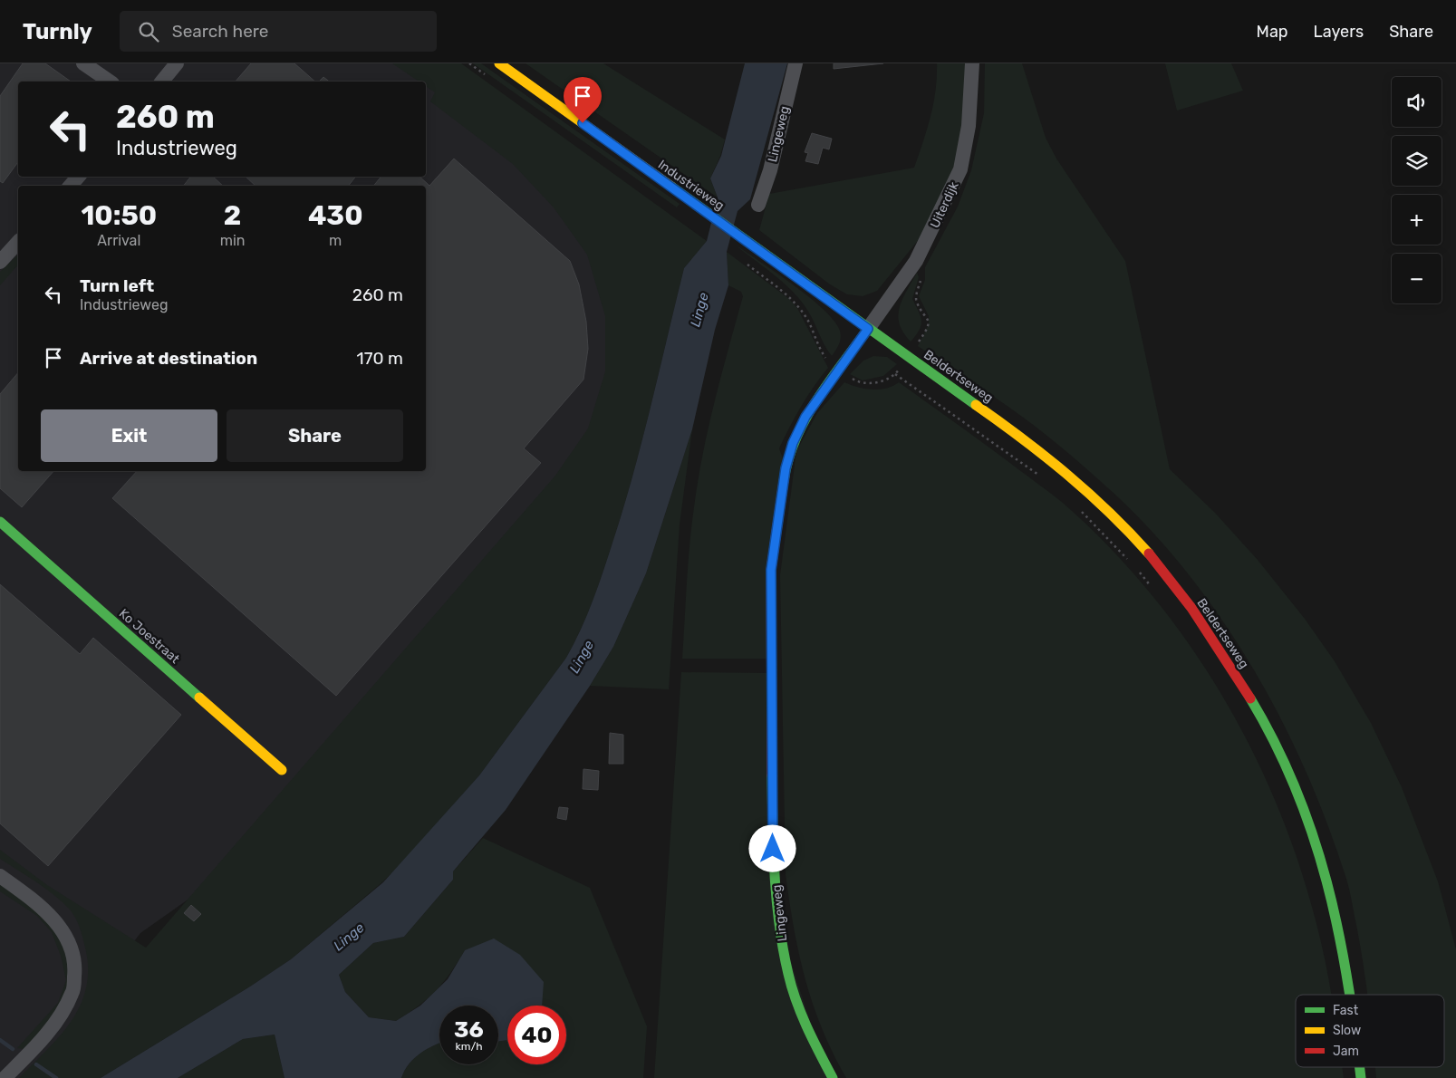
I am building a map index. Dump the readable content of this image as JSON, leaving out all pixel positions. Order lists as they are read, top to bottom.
{
  "streets": {
    "main road": [
      "Lingeweg",
      "Industrieweg",
      "Beldertseweg",
      "Ko Joestraat"
    ],
    "street": ["Uiterdijk"]
  },
  "crossings": [
    ["Lingeweg", "Industrieweg"],
    ["Lingeweg", "Uiterdijk"],
    ["Lingeweg", "Beldertseweg"],
    ["Industrieweg", "Uiterdijk"],
    ["Industrieweg", "Beldertseweg"],
    ["Uiterdijk", "Beldertseweg"]
  ],
  "water": ["Linge"],
  "legend": ["Fast", "Slow", "Jam"],
  "page": {
    "header": "Turnly",
    "search": "Search here",
    "nav": ["Map", "Layers", "Share"],
    "map_buttons": ["+", "−"],
    "turn": ["260 m", "Industrieweg"],
    "eta": [
      "10:50",
      "Arrival",
      "2",
      "min",
      "430",
      "m"
    ],
    "list": [
      {
        "name": "Turn left",
        "note": "Industrieweg",
        "value": "260 m"
      },
      {
        "name": "Arrive at destination",
        "value": "170 m"
      }
    ],
    "buttons": ["Exit", "Share"],
    "speed": "36 km/h",
    "limit": "40"
  }
}
